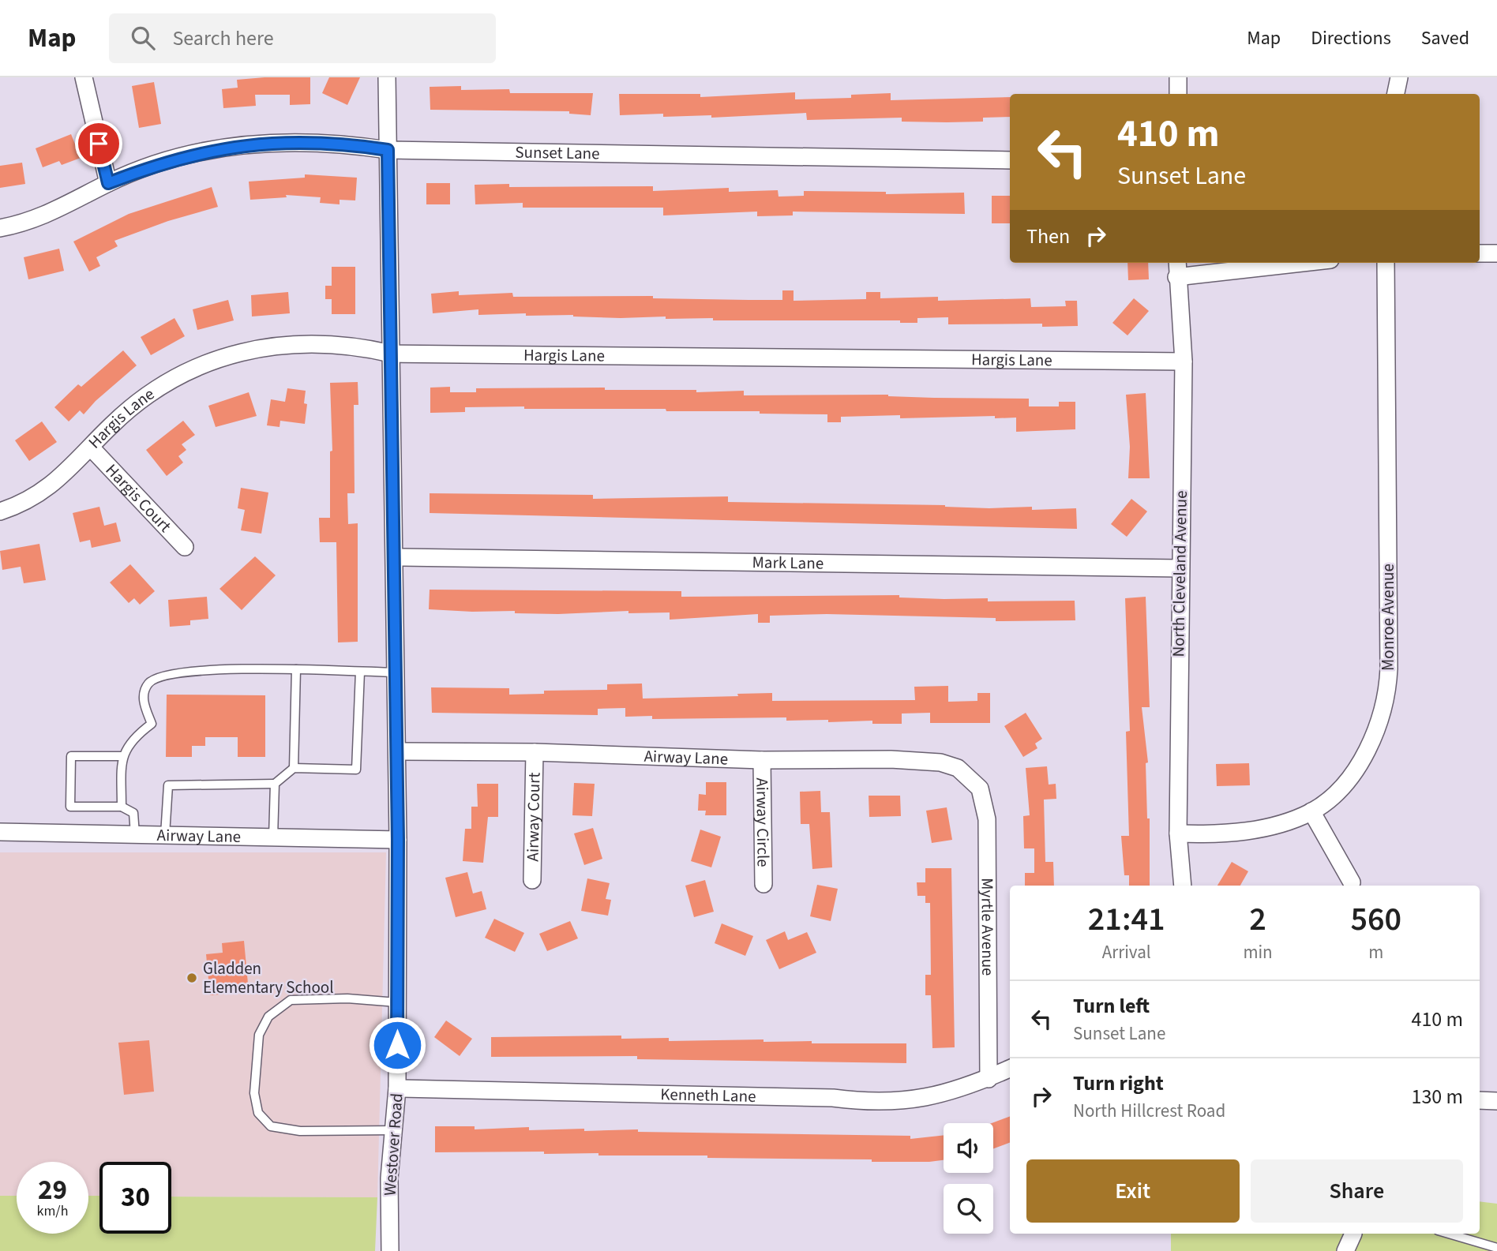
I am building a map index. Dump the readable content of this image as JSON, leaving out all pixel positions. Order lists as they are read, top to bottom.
{
  "streets": {
    "street": [
      "Sunset Lane",
      "Hargis Lane",
      "Hargis Court",
      "Mark Lane",
      "North Cleveland Avenue",
      "Monroe Avenue",
      "Airway Lane",
      "Airway Court",
      "Airway Circle",
      "Myrtle Avenue",
      "Kenneth Lane",
      "Westover Road"
    ]
  },
  "crossings": [
    ["Sunset Lane", "Westover Road"],
    ["Hargis Lane", "Hargis Court"],
    ["Hargis Lane", "North Cleveland Avenue"],
    ["Hargis Lane", "Westover Road"],
    ["Mark Lane", "North Cleveland Avenue"],
    ["Mark Lane", "Westover Road"],
    ["North Cleveland Avenue", "Monroe Avenue"],
    ["Airway Lane", "Airway Court"],
    ["Airway Lane", "Airway Circle"],
    ["Airway Lane", "Myrtle Avenue"],
    ["Airway Lane", "Westover Road"],
    ["Myrtle Avenue", "Kenneth Lane"],
    ["Kenneth Lane", "Westover Road"]
  ],
  "places": ["Gladden Elementary School"],
  "page": {
    "header": "Map",
    "search": "Search here",
    "nav": ["Map", "Directions", "Saved"],
    "turn": ["410 m", "Sunset Lane"],
    "then": "Then",
    "eta": [
      "21:41",
      "Arrival",
      "2",
      "min",
      "560",
      "m"
    ],
    "list": [
      {
        "name": "Turn left",
        "note": "Sunset Lane",
        "value": "410 m"
      },
      {
        "name": "Turn right",
        "note": "North Hillcrest Road",
        "value": "130 m"
      }
    ],
    "buttons": ["Exit", "Share"],
    "speed": "29 km/h",
    "limit": "30"
  }
}
